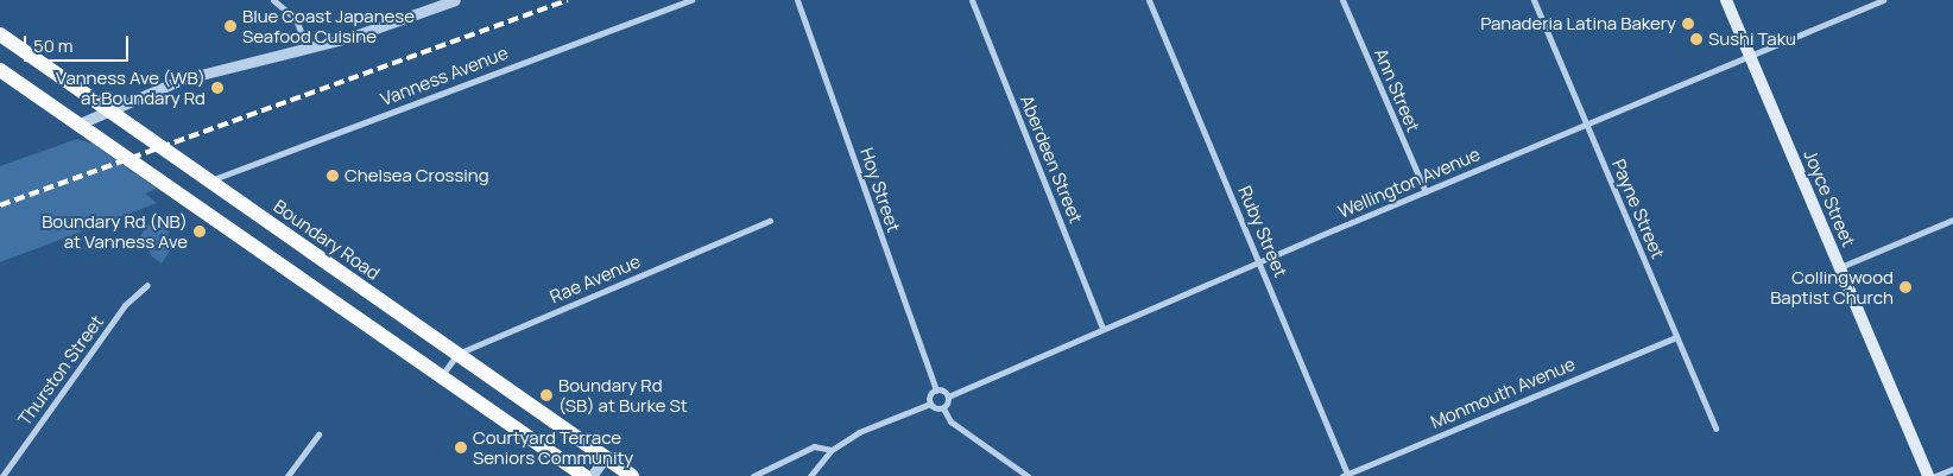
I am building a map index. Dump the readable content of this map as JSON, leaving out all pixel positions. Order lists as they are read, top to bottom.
{
  "streets": {
    "main road": ["Joyce Street", "Boundary Road"],
    "street": [
      "Vanness Avenue",
      "Ann Street",
      "Aberdeen Street",
      "Wellington Avenue",
      "Hoy Street",
      "Payne Street",
      "Ruby Street",
      "Rae Avenue",
      "Thurston Street",
      "Monmouth Avenue"
    ]
  },
  "crossings": [
    ["Vanness Avenue", "Boundary Road"],
    ["Ann Street", "Wellington Avenue"],
    ["Aberdeen Street", "Wellington Avenue"],
    ["Wellington Avenue", "Hoy Street"],
    ["Wellington Avenue", "Joyce Street"],
    ["Wellington Avenue", "Payne Street"],
    ["Wellington Avenue", "Ruby Street"],
    ["Payne Street", "Monmouth Avenue"],
    ["Ruby Street", "Monmouth Avenue"],
    ["Boundary Road", "Rae Avenue"]
  ],
  "places": [
    "Panaderia Latina Bakery",
    "Blue Coast Japanese Seafood Cuisine",
    "Sushi Taku",
    "Vanness Ave (WB) at Boundary Rd",
    "Chelsea Crossing",
    "Boundary Rd (NB) at Vanness Ave",
    "Collingwood Baptist Church",
    "Boundary Rd (SB) at Burke St",
    "Courtyard Terrace Seniors Community"
  ],
  "scale_bar": "50 m"
}
